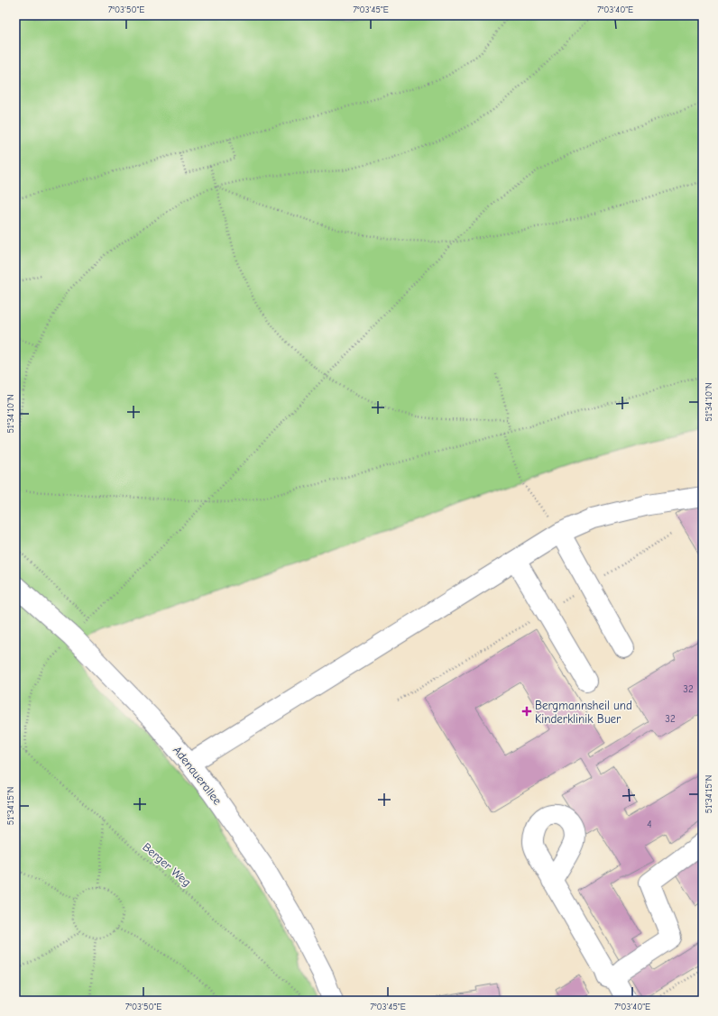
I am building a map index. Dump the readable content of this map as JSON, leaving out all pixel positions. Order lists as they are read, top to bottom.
{
  "streets": {
    "street": ["Adenauerallee"],
    "path": ["Berger Weg"]
  },
  "places": {
    "health": ["Bergmannsheil und Kinderklinik Buer"]
  },
  "house_numbers": ["32", "32", "4"],
  "coordinates": [
    "7°03'50\"E",
    "7°03'45\"E",
    "7°03'40\"E",
    "51°34'10\"N",
    "51°34'15\"N"
  ]
}
